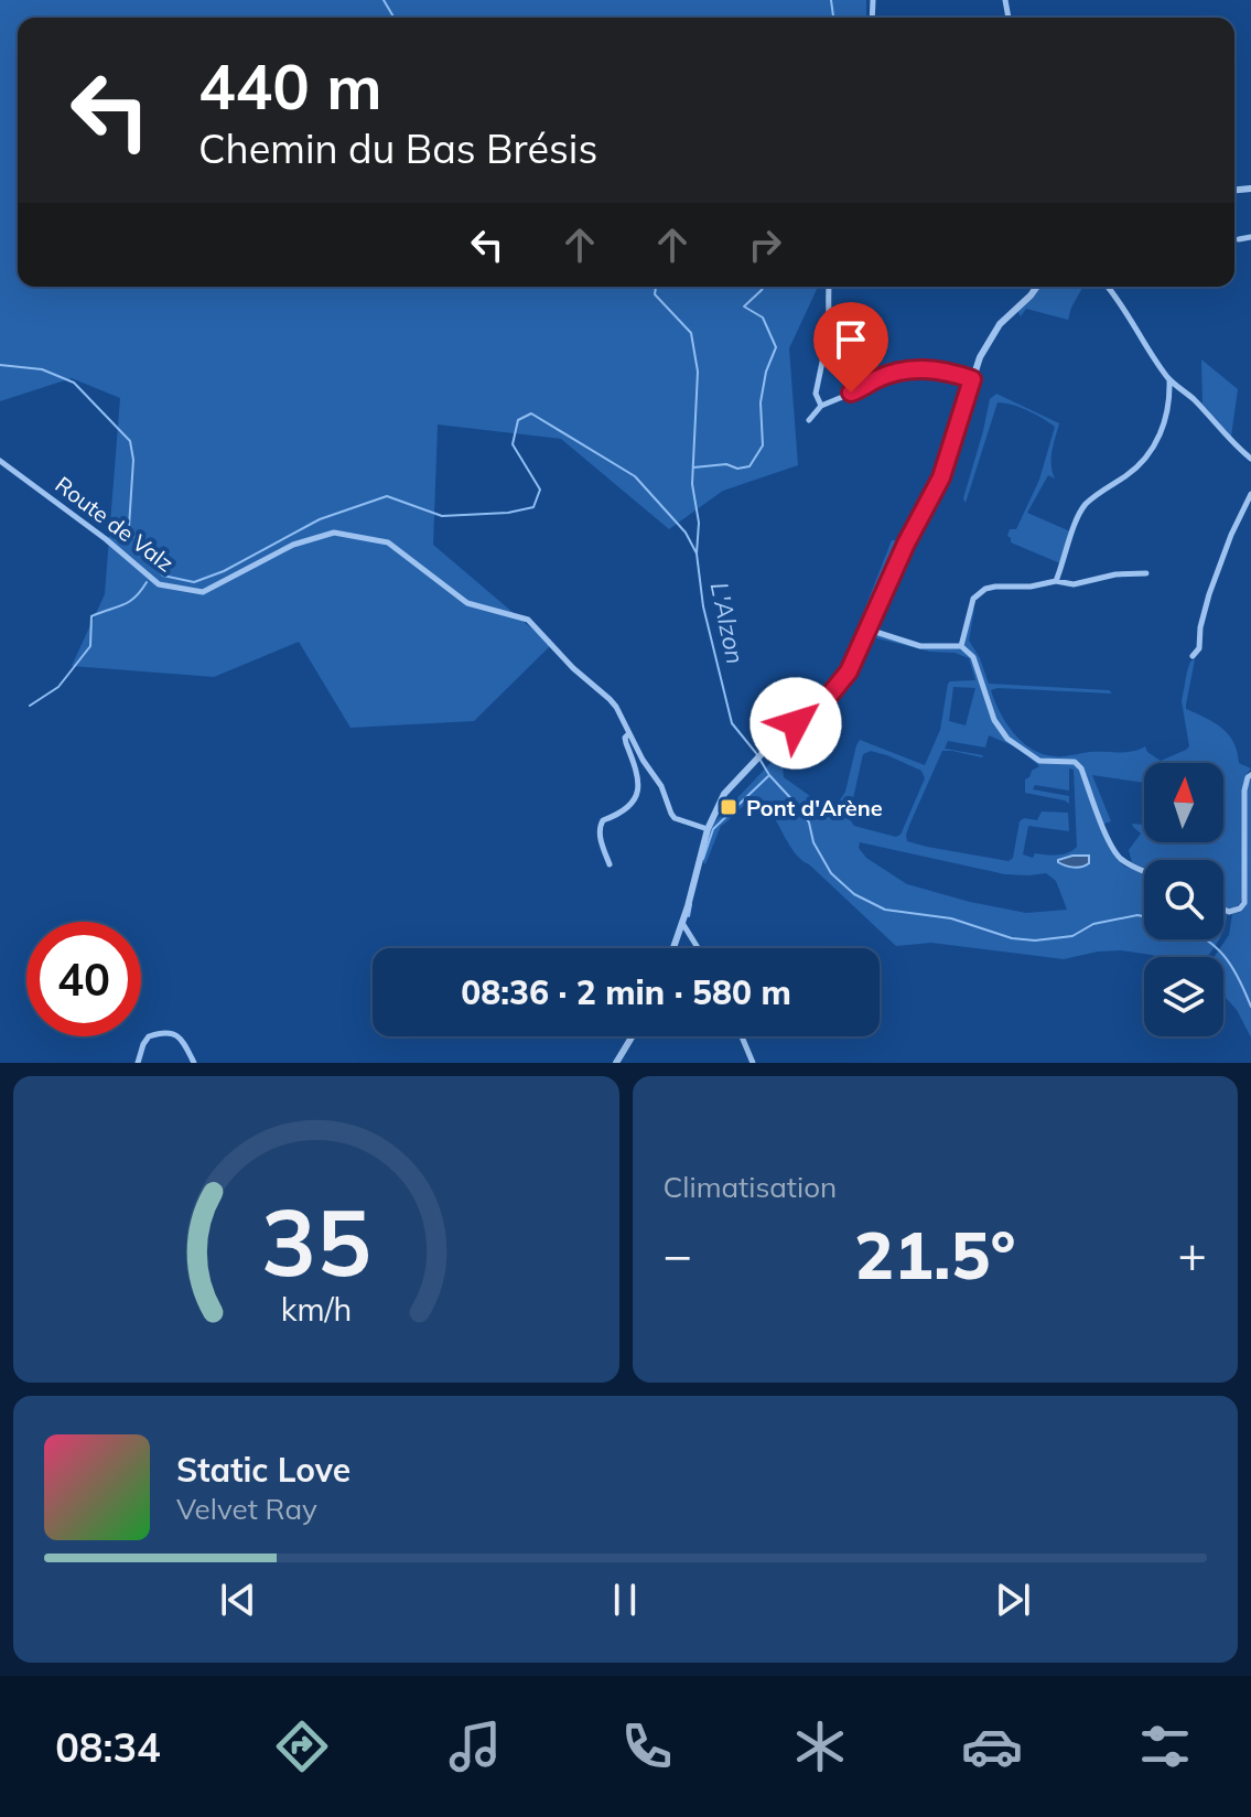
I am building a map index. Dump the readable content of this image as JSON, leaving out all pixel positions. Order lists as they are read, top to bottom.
{
  "streets": {
    "street": ["Route de Valz"]
  },
  "water": ["L'Alzon"],
  "places": {
    "transit": ["Pont d'Arène"]
  },
  "north": "top",
  "page": {
    "turn": ["440 m", "Chemin du Bas Brésis"],
    "limit": "40",
    "trip": "08:36 · 2 min · 580 m",
    "tile": "Climatisation",
    "heat": ["−", "21.5°", "+"],
    "song": ["Static Love", "Velvet Ray"],
    "tabs": "08:34",
    "gauge": ["35", "km/h"]
  }
}
